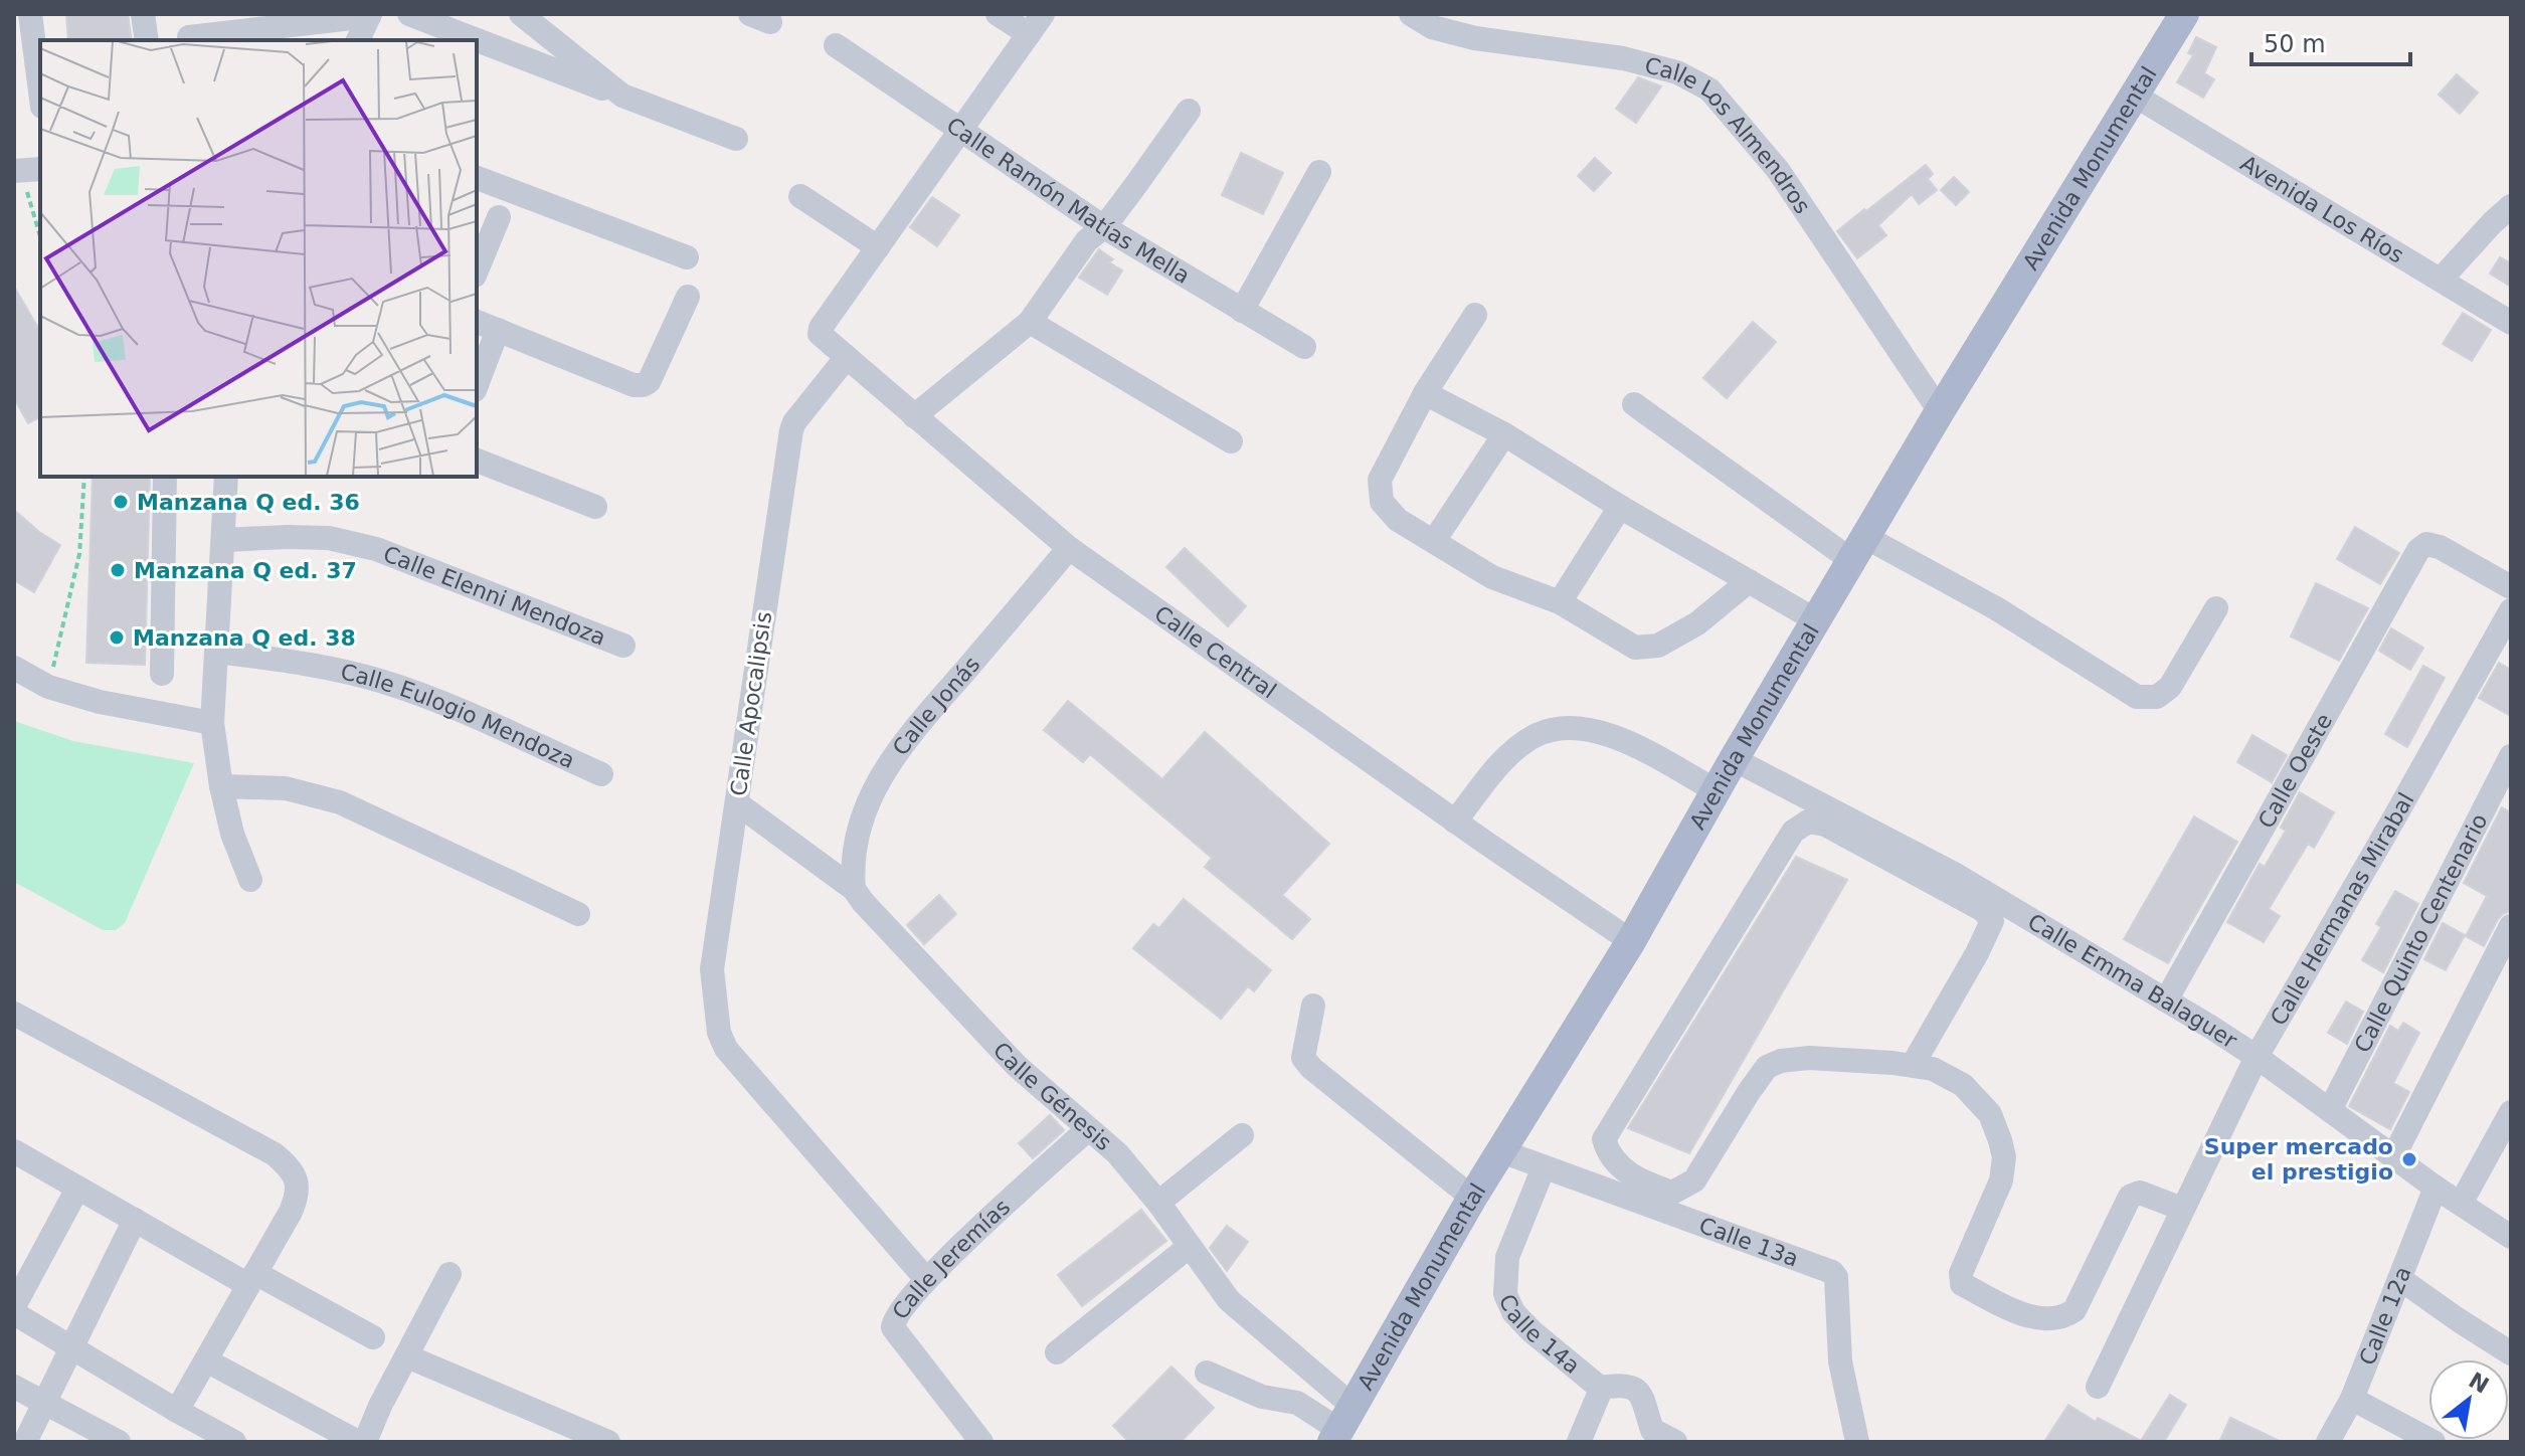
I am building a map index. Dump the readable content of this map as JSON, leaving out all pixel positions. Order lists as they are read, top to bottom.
{
  "streets": {
    "main road": ["Avenida Monumental"],
    "street": [
      "Calle Los Almendros",
      "Calle Ramón Matías Mella",
      "Avenida Los Ríos",
      "Calle Elenni Mendoza",
      "Calle Central",
      "Calle Apocalipsis",
      "Calle Jonás",
      "Calle Eulogio Mendoza",
      "Calle Oeste",
      "Calle Hermanas Mirabal",
      "Calle Quinto Centenario",
      "Calle Emma Balaguer",
      "Calle Génesis",
      "Calle 13a",
      "Calle Jeremías",
      "Calle 12a",
      "Calle 14a"
    ]
  },
  "crossings": [
    ["Calle Los Almendros", "Avenida Monumental"],
    ["Avenida Monumental", "Avenida Los Ríos"],
    ["Avenida Monumental", "Calle Central"],
    ["Avenida Monumental", "Calle Emma Balaguer"],
    ["Avenida Monumental", "Calle Génesis"],
    ["Avenida Monumental", "Calle 13a"],
    ["Calle Central", "Calle Apocalipsis"],
    ["Calle Central", "Calle Jonás"],
    ["Calle Apocalipsis", "Calle Génesis"],
    ["Calle Apocalipsis", "Calle Jeremías"],
    ["Calle Jonás", "Calle Génesis"],
    ["Calle Oeste", "Calle Emma Balaguer"],
    ["Calle Hermanas Mirabal", "Calle Emma Balaguer"],
    ["Calle Quinto Centenario", "Calle Emma Balaguer"],
    ["Calle Emma Balaguer", "Calle 12a"],
    ["Calle Génesis", "Calle Jeremías"],
    ["Calle 13a", "Calle 14a"]
  ],
  "places": [
    "Manzana Q ed. 36",
    "Manzana Q ed. 37",
    "Manzana Q ed. 38",
    "Super mercado el prestigio"
  ],
  "scale_bar": "50 m",
  "north": "top right"
}
